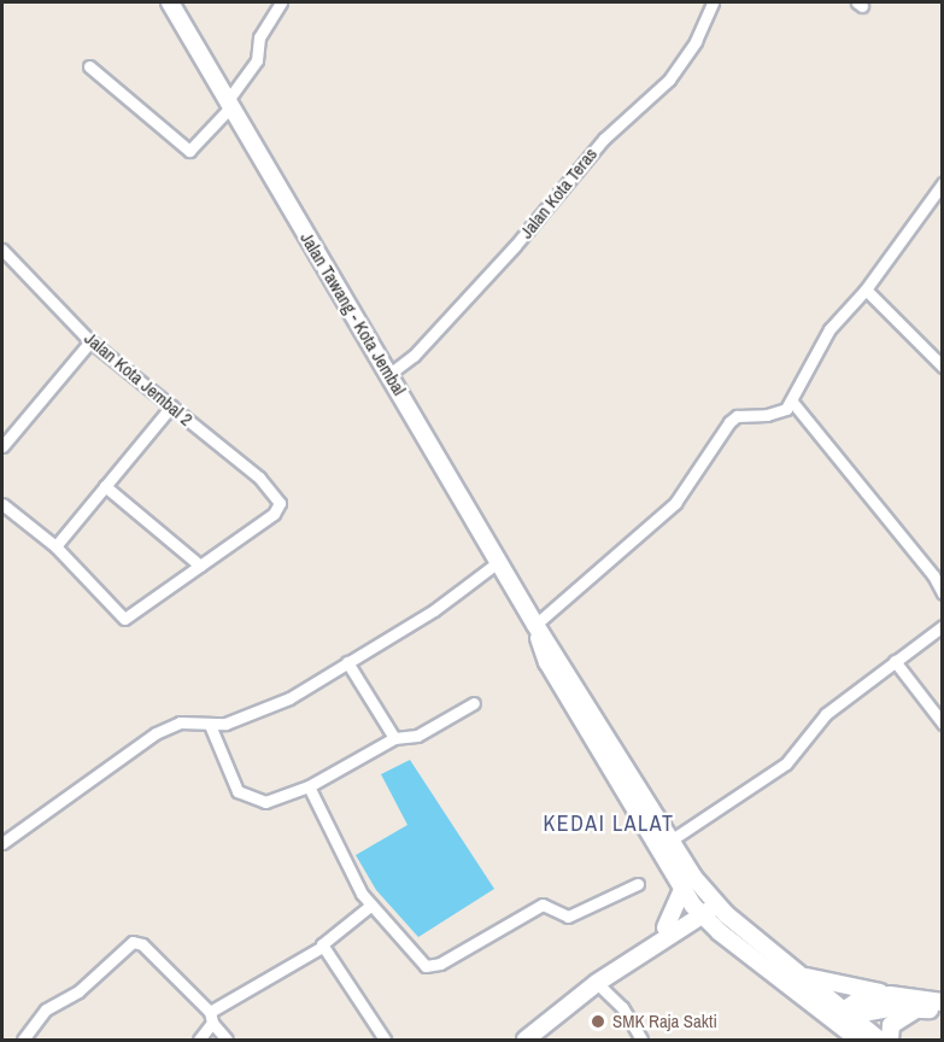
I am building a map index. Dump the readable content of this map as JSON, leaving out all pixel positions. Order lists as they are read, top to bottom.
{
  "streets": {
    "main road": ["Jalan Tawang - Kota Jembal"],
    "street": ["Jalan Kota Teras", "Jalan Kota Jembal 2"]
  },
  "crossings": [
    ["Jalan Kota Teras", "Jalan Tawang - Kota Jembal"]
  ],
  "districts": ["KEDAI LALAT"],
  "places": ["SMK Raja Sakti"]
}
